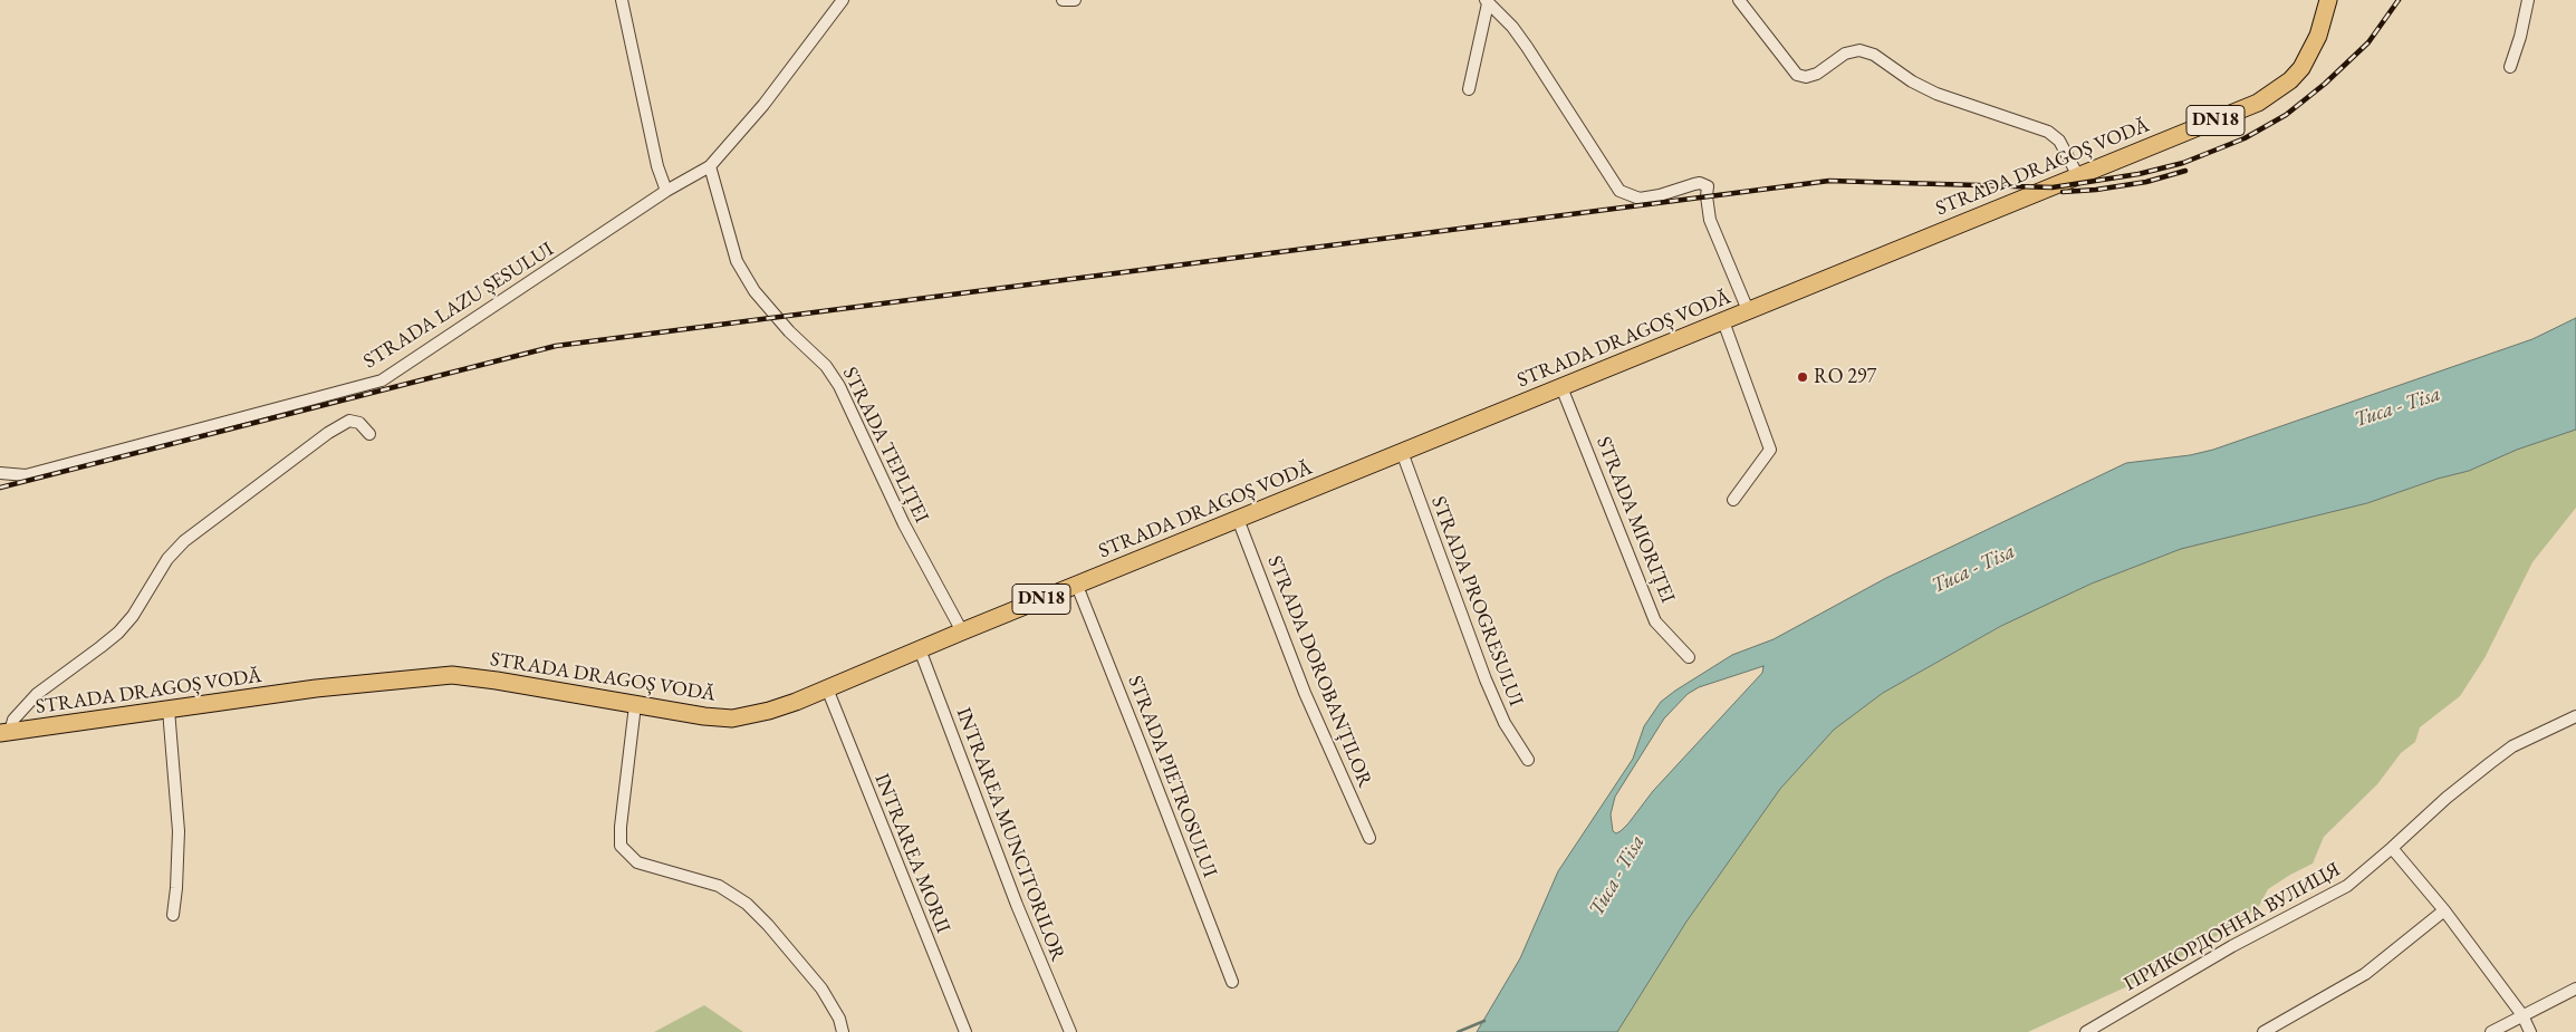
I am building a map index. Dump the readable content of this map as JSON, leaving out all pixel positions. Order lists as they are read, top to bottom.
{
  "streets": {
    "main road": ["DN18", "STRADA DRAGOȘ VODĂ"],
    "street": [
      "STRADA LAZU ȘESULUI",
      "STRADA TEPLIȚEI",
      "STRADA MIORIȚEI",
      "STRADA PROGRESULUI",
      "STRADA DOROBANȚILOR",
      "STRADA PIETROSULUI",
      "INTRAREA MUNCITORILOR",
      "INTRAREA MORII",
      "ПРИКОРДОННА ВУЛИЦЯ"
    ]
  },
  "crossings": [
    ["STRADA DRAGOȘ VODĂ", "STRADA TEPLIȚEI"],
    ["STRADA DRAGOȘ VODĂ", "STRADA MIORIȚEI"],
    ["STRADA DRAGOȘ VODĂ", "STRADA PROGRESULUI"],
    ["STRADA DRAGOȘ VODĂ", "STRADA DOROBANȚILOR"],
    ["STRADA DRAGOȘ VODĂ", "STRADA PIETROSULUI"],
    ["STRADA DRAGOȘ VODĂ", "INTRAREA MUNCITORILOR"],
    ["STRADA DRAGOȘ VODĂ", "INTRAREA MORII"],
    ["STRADA LAZU ȘESULUI", "STRADA TEPLIȚEI"]
  ],
  "water": ["Тиса - Tisa"],
  "places": ["RO 297"]
}
